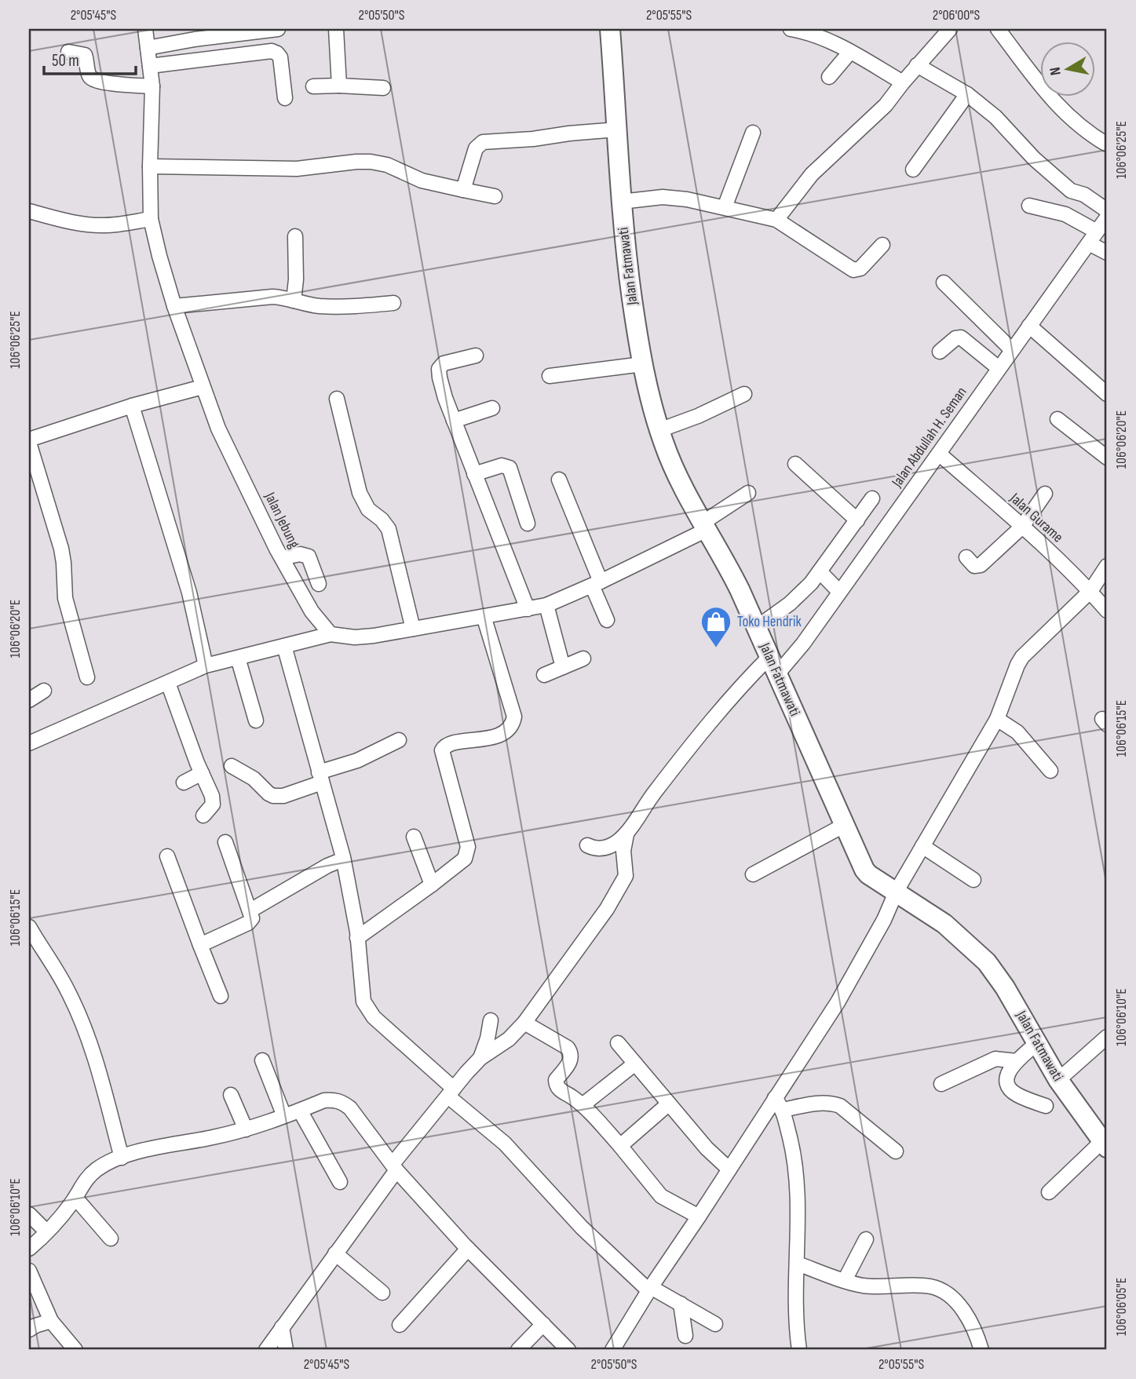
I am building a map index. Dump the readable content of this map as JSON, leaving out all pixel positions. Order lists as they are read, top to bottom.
{
  "streets": {
    "street": [
      "Jalan Fatmawati",
      "Jalan Abdullah H. Seman",
      "Jalan Gurame",
      "Jalan Jebung"
    ]
  },
  "crossings": [
    ["Jalan Fatmawati", "Jalan Abdullah H. Seman"],
    ["Jalan Abdullah H. Seman", "Jalan Gurame"]
  ],
  "places": {
    "shop": ["Toko Hendrik"]
  },
  "scale_bar": "50 m",
  "north": "left",
  "coordinates": [
    "2°05'45\"S",
    "2°05'50\"S",
    "2°05'55\"S",
    "2°06'00\"S",
    "106°06'25\"E",
    "106°06'20\"E",
    "106°06'15\"E",
    "106°06'10\"E",
    "106°06'05\"E"
  ]
}
